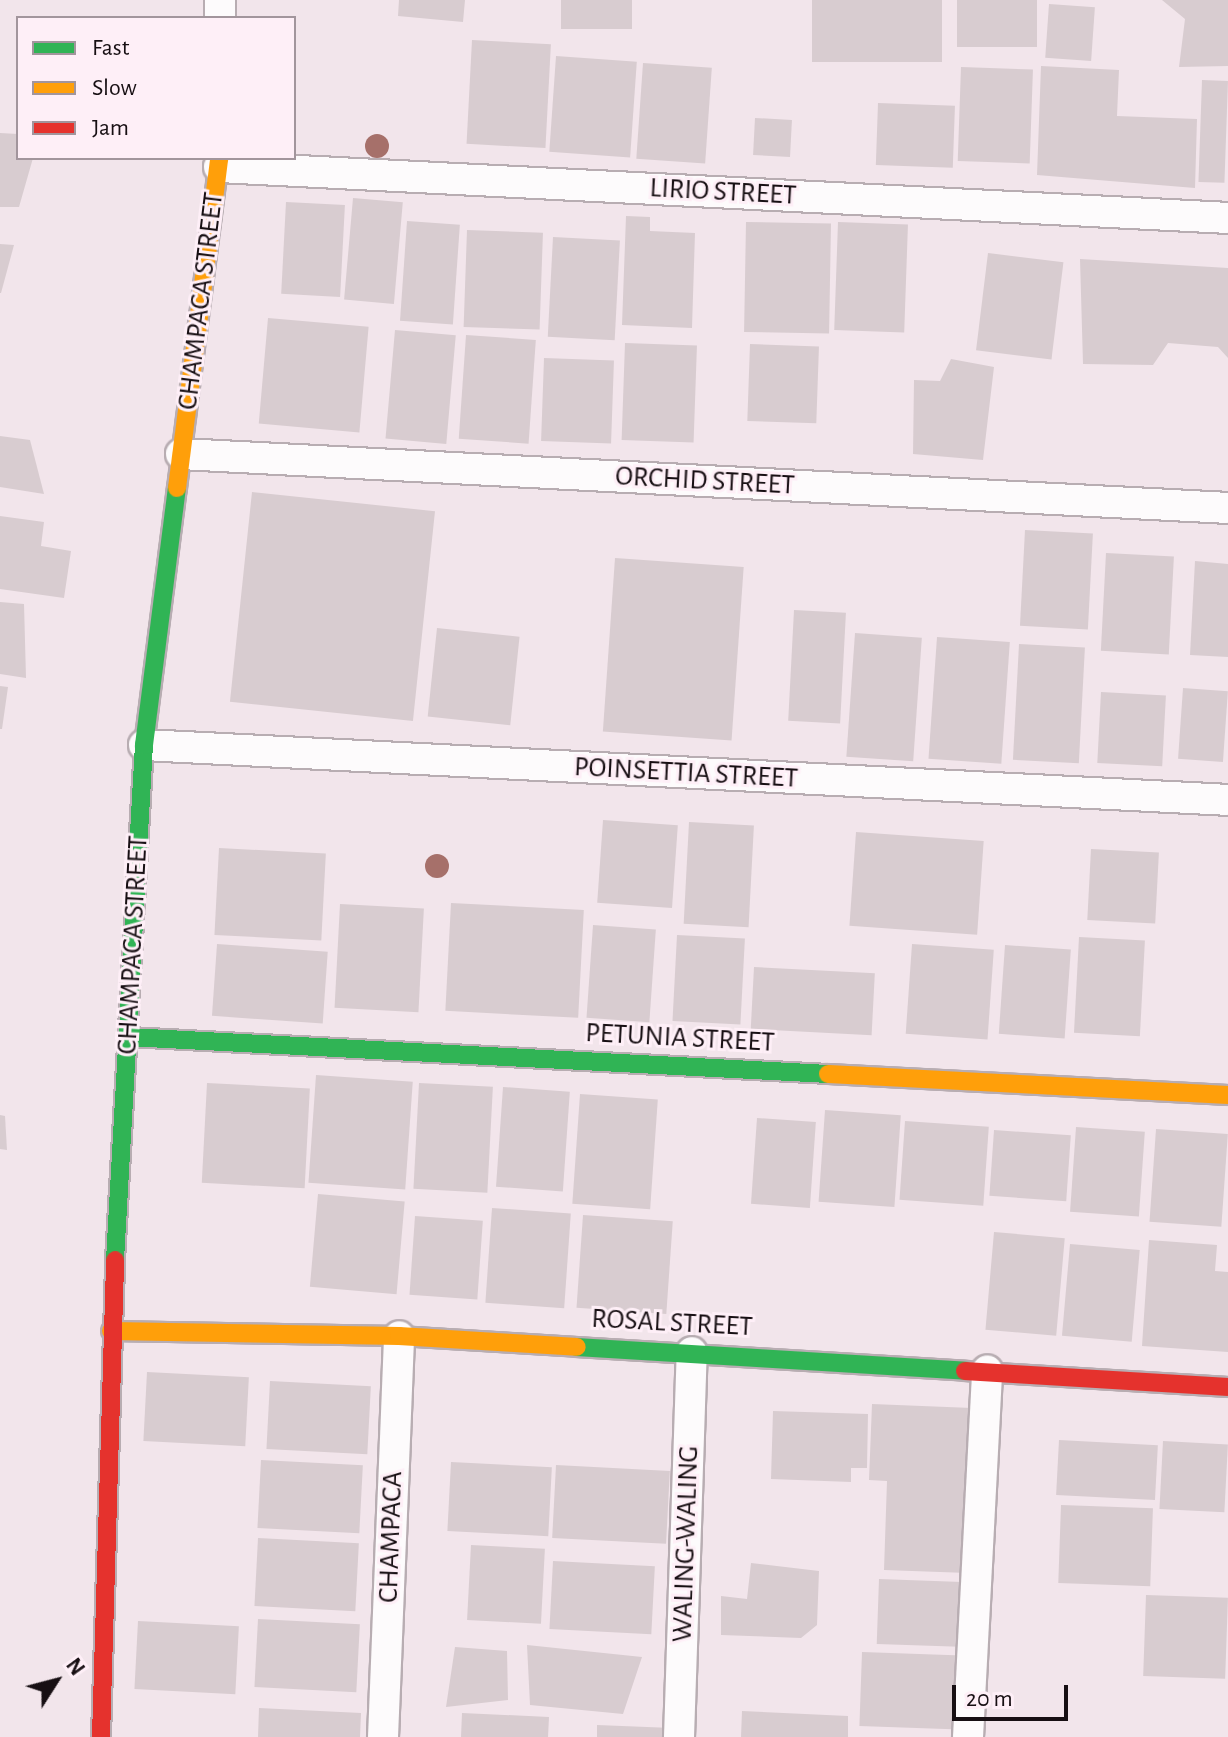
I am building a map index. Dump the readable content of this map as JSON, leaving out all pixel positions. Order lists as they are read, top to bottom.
{
  "streets": {
    "street": [
      "LIRIO STREET",
      "CHAMPACA STREET",
      "ORCHID STREET",
      "POINSETTIA STREET",
      "PETUNIA STREET",
      "ROSAL STREET",
      "CHAMPACA",
      "WALING-WALING"
    ]
  },
  "crossings": [
    ["LIRIO STREET", "CHAMPACA STREET"],
    ["CHAMPACA STREET", "ORCHID STREET"],
    ["CHAMPACA STREET", "POINSETTIA STREET"],
    ["CHAMPACA STREET", "PETUNIA STREET"],
    ["CHAMPACA STREET", "ROSAL STREET"],
    ["ROSAL STREET", "CHAMPACA"],
    ["ROSAL STREET", "WALING-WALING"]
  ],
  "legend": ["Fast", "Slow", "Jam"],
  "scale_bar": "20 m",
  "north": "top right"
}
